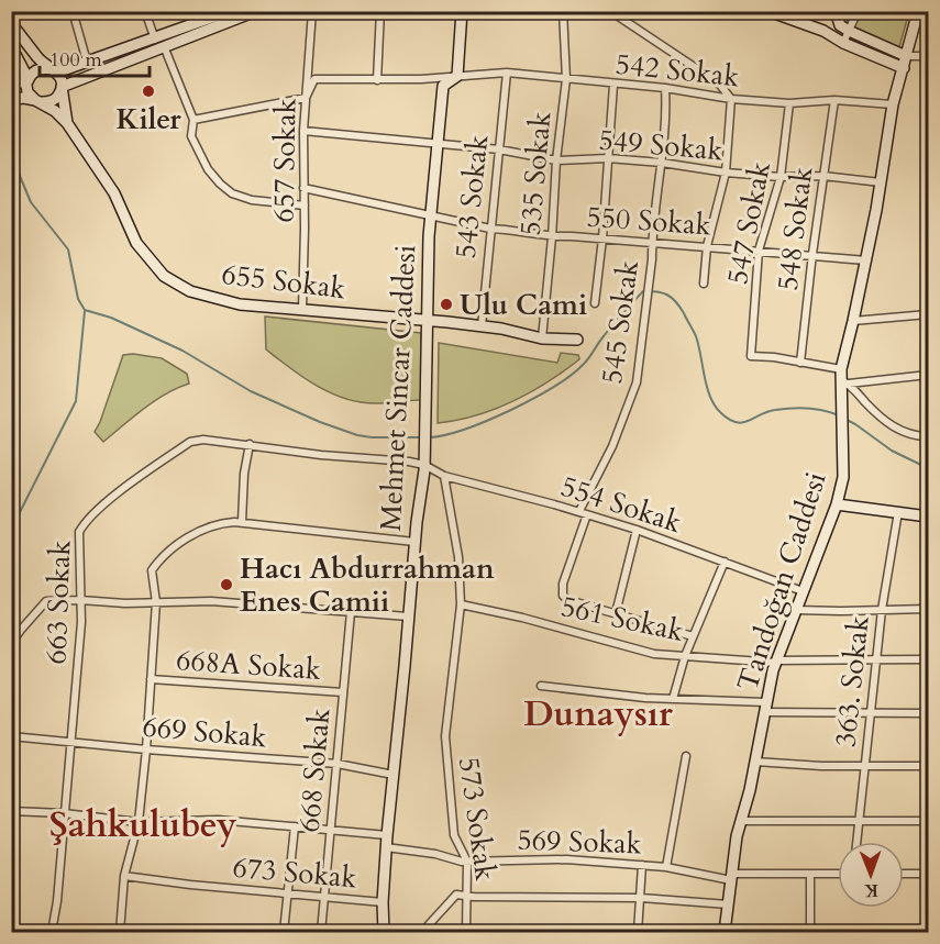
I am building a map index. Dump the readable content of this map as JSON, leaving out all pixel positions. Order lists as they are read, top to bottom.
{
  "streets": {
    "street": [
      "542 Sokak",
      "549 Sokak",
      "657 Sokak",
      "535 Sokak",
      "543 Sokak",
      "550 Sokak",
      "547 Sokak",
      "548 Sokak",
      "655 Sokak",
      "545 Sokak",
      "Mehmet Sincar Caddesi",
      "554 Sokak",
      "Tandoğan Caddesi",
      "663 Sokak",
      "561 Sokak",
      "668A Sokak",
      "363. Sokak",
      "669 Sokak",
      "668 Sokak",
      "573 Sokak",
      "569 Sokak",
      "673 Sokak"
    ]
  },
  "crossings": [
    ["542 Sokak", "657 Sokak"],
    ["542 Sokak", "535 Sokak"],
    ["542 Sokak", "543 Sokak"],
    ["542 Sokak", "547 Sokak"],
    ["542 Sokak", "548 Sokak"],
    ["542 Sokak", "545 Sokak"],
    ["542 Sokak", "Mehmet Sincar Caddesi"],
    ["542 Sokak", "Tandoğan Caddesi"],
    ["549 Sokak", "657 Sokak"],
    ["549 Sokak", "535 Sokak"],
    ["549 Sokak", "543 Sokak"],
    ["549 Sokak", "547 Sokak"],
    ["549 Sokak", "548 Sokak"],
    ["549 Sokak", "545 Sokak"],
    ["549 Sokak", "Mehmet Sincar Caddesi"],
    ["549 Sokak", "Tandoğan Caddesi"],
    ["657 Sokak", "550 Sokak"],
    ["657 Sokak", "655 Sokak"],
    ["535 Sokak", "550 Sokak"],
    ["535 Sokak", "655 Sokak"],
    ["543 Sokak", "550 Sokak"],
    ["543 Sokak", "655 Sokak"],
    ["550 Sokak", "547 Sokak"],
    ["550 Sokak", "548 Sokak"],
    ["550 Sokak", "545 Sokak"],
    ["550 Sokak", "Mehmet Sincar Caddesi"],
    ["550 Sokak", "Tandoğan Caddesi"],
    ["547 Sokak", "548 Sokak"],
    ["655 Sokak", "Mehmet Sincar Caddesi"],
    ["545 Sokak", "554 Sokak"],
    ["Mehmet Sincar Caddesi", "554 Sokak"],
    ["Mehmet Sincar Caddesi", "663 Sokak"],
    ["Mehmet Sincar Caddesi", "669 Sokak"],
    ["Mehmet Sincar Caddesi", "569 Sokak"],
    ["Mehmet Sincar Caddesi", "673 Sokak"],
    ["554 Sokak", "Tandoğan Caddesi"],
    ["554 Sokak", "663 Sokak"],
    ["554 Sokak", "573 Sokak"],
    ["Tandoğan Caddesi", "561 Sokak"],
    ["Tandoğan Caddesi", "569 Sokak"],
    ["663 Sokak", "669 Sokak"],
    ["561 Sokak", "363. Sokak"],
    ["561 Sokak", "573 Sokak"],
    ["668A Sokak", "668 Sokak"],
    ["669 Sokak", "668 Sokak"],
    ["668 Sokak", "673 Sokak"],
    ["573 Sokak", "569 Sokak"]
  ],
  "districts": ["Dunaysır", "Şahkulubey"],
  "places": ["Kiler", "Ulu Cami", "Hacı Abdurrahman Enes Camii"],
  "scale_bar": "100 m",
  "north": "bottom"
}
